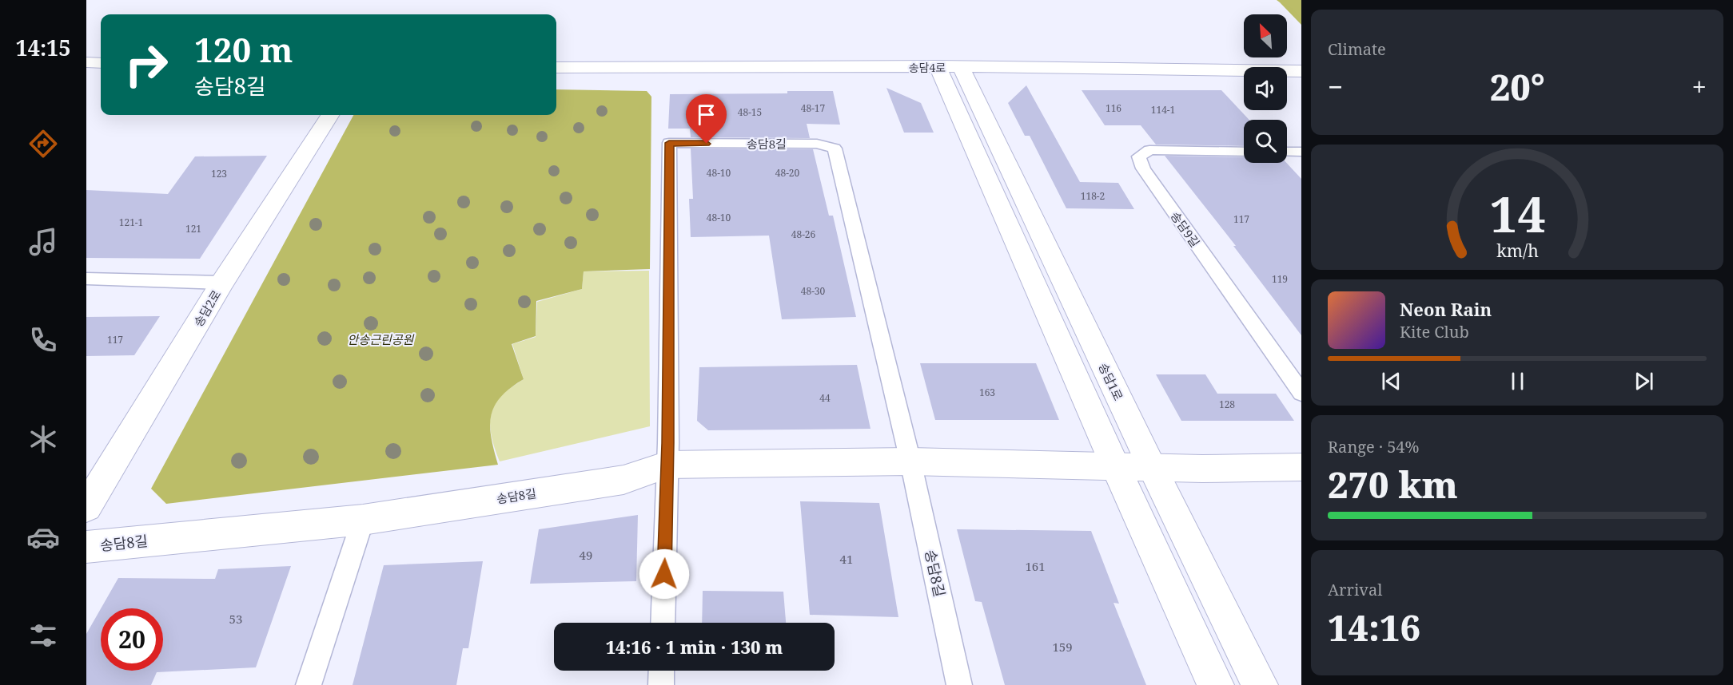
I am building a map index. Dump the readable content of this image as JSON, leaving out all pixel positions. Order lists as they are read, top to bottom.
{
  "streets": {
    "main road": [
      "송담4로",
      "송담8길",
      "송담2로",
      "송담1로"
    ],
    "lane": ["송담9길"]
  },
  "crossings": [
    ["송담4로", "송담1로"]
  ],
  "parks": ["안송근린공원"],
  "house_numbers": [
    "48-17",
    "116",
    "114-1",
    "48-15",
    "48-10",
    "48-20",
    "123",
    "118-2",
    "48-10",
    "117",
    "121-1",
    "121",
    "48-26",
    "119",
    "48-30",
    "117",
    "163",
    "44",
    "128",
    "49",
    "41",
    "161",
    "53",
    "159"
  ],
  "north": "top left",
  "page": {
    "tabs": "14:15",
    "tile": [
      "Climate",
      ["Range · 54%", "270 km"],
      ["Arrival", "14:16"]
    ],
    "turn": ["120 m", "송담8길"],
    "heat": ["−", "20°", "+"],
    "song": ["Neon Rain", "Kite Club"],
    "limit": "20",
    "trip": "14:16 · 1 min · 130 m",
    "gauge": ["14", "km/h"]
  }
}
